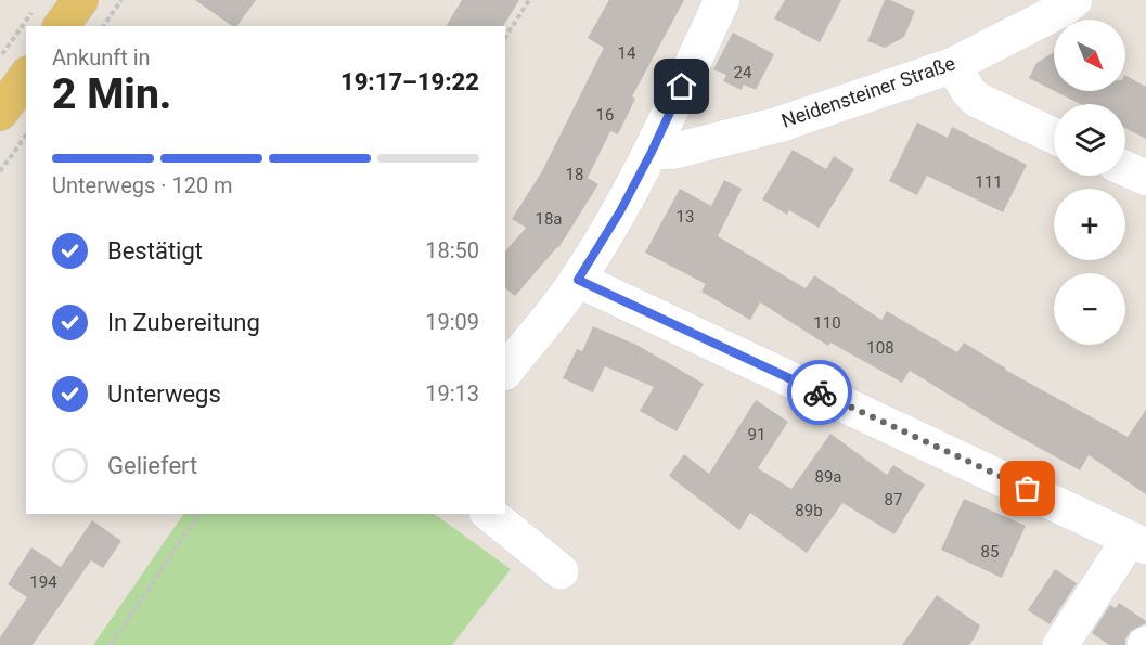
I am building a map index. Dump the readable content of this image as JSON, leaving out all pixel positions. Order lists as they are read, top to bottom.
{
  "streets": {
    "street": ["Neidensteiner Straße"]
  },
  "house_numbers": [
    "14",
    "24",
    "16",
    "18",
    "111",
    "13",
    "18a",
    "110",
    "108",
    "91",
    "89a",
    "87",
    "89b",
    "85",
    "194"
  ],
  "north": "bottom right",
  "page": {
    "map_buttons": ["+", "−"],
    "heading": ["2 Min.", "Ankunft in", "19:17–19:22"],
    "bar": "Unterwegs · 120 m",
    "list": [
      ["Bestätigt", "18:50"],
      ["In Zubereitung", "19:09"],
      ["Unterwegs", "19:13"],
      "Geliefert"
    ]
  }
}
